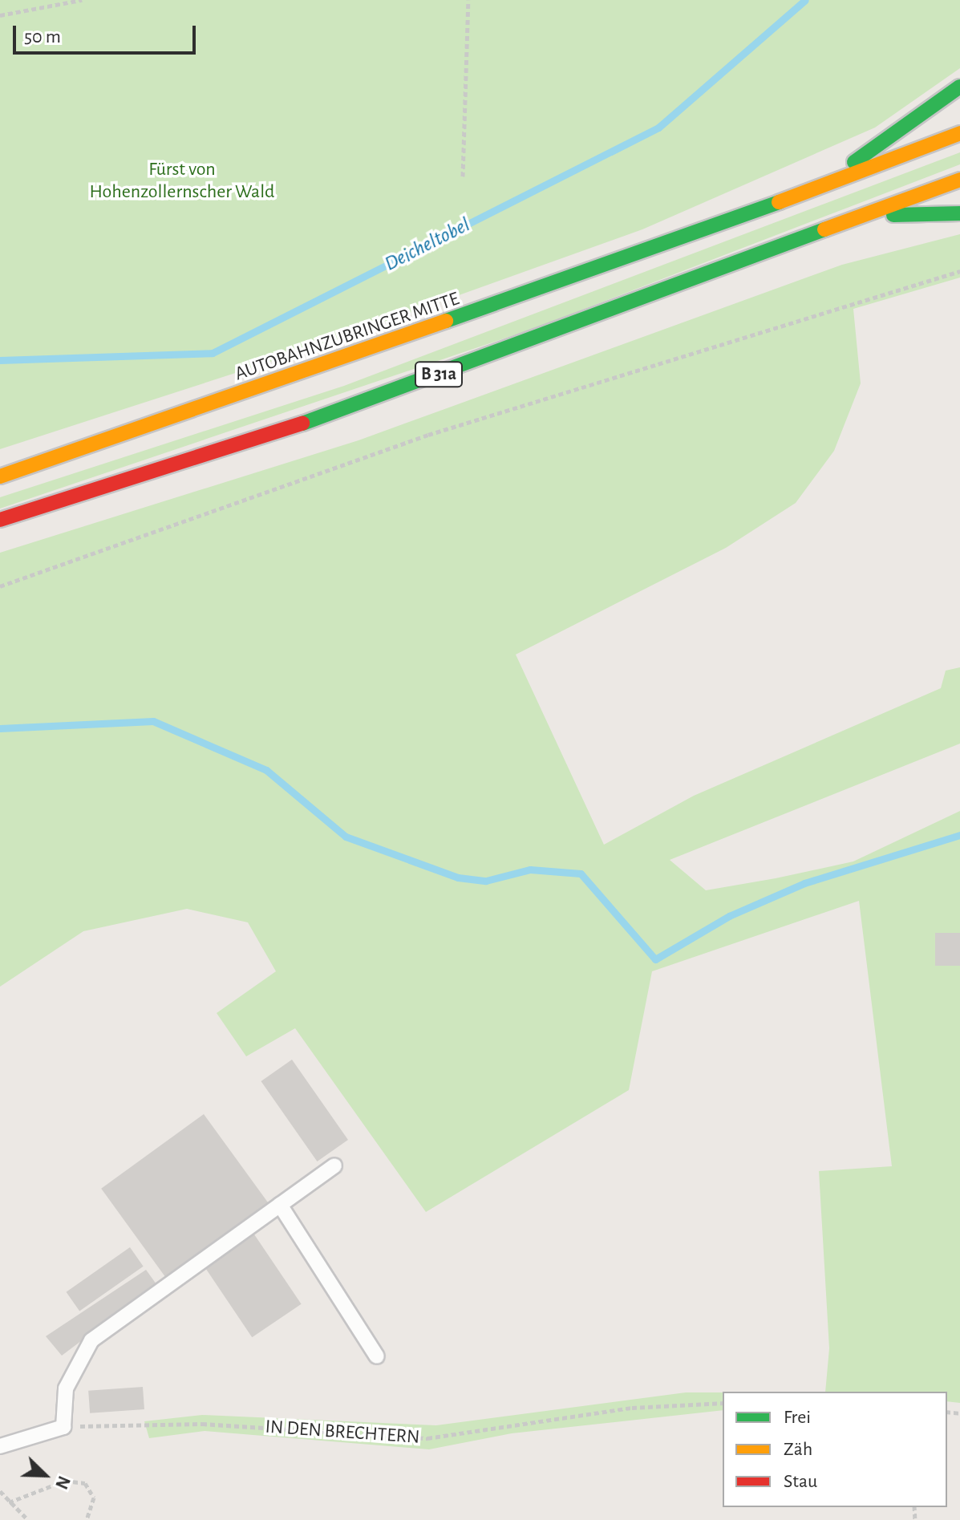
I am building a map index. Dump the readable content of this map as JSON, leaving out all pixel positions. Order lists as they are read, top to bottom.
{
  "streets": {
    "highway": ["AUTOBAHNZUBRINGER MITTE", "B 31a"],
    "path": ["IN DEN BRECHTERN"]
  },
  "crossings": [
    ["AUTOBAHNZUBRINGER MITTE", "B 31a"]
  ],
  "water": ["Deicheltobel"],
  "parks": ["Fürst von Hohenzollernscher Wald"],
  "legend": ["Frei", "Zäh", "Stau"],
  "scale_bar": "50 m",
  "north": "bottom right"
}
